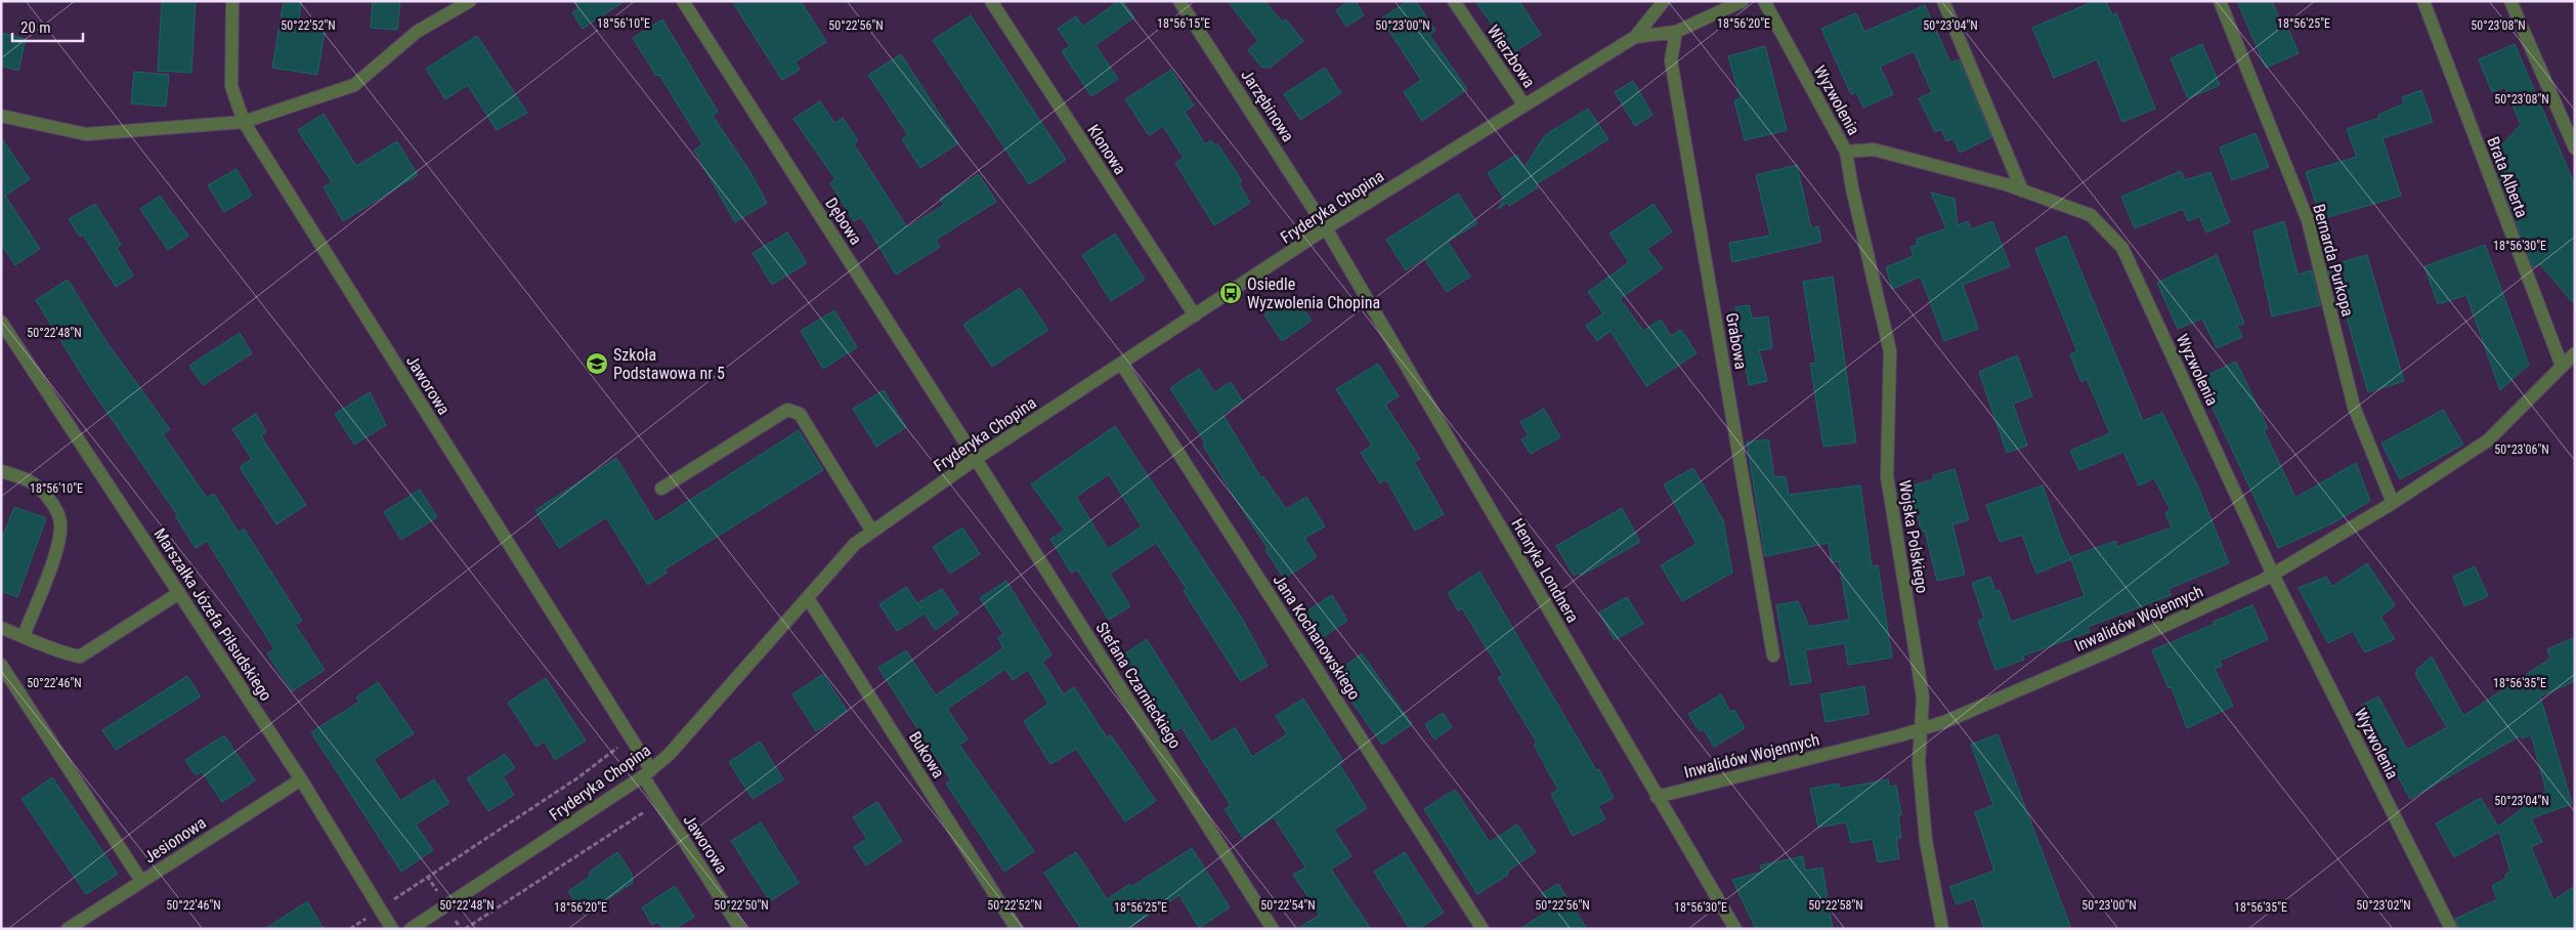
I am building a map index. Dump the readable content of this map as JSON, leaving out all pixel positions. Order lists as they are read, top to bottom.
{
  "streets": {
    "street": [
      "Wierzbowa",
      "Wyzwolenia",
      "Jarzębinowa",
      "Klonowa",
      "Brata Alberta",
      "Fryderyka Chopina",
      "Dębowa",
      "Bernarda Purkopa",
      "Grabowa",
      "Jaworowa",
      "Wojska Polskiego",
      "Henryka Londnera",
      "Marszałka Józefa Piłsudskiego",
      "Inwalidów Wojennych",
      "Jana Kochanowskiego",
      "Stefana Czarnieckiego",
      "Bukowa",
      "Jesionowa"
    ]
  },
  "crossings": [
    ["Wierzbowa", "Fryderyka Chopina"],
    ["Wyzwolenia", "Wojska Polskiego"],
    ["Wyzwolenia", "Inwalidów Wojennych"],
    ["Jarzębinowa", "Fryderyka Chopina"],
    ["Jarzębinowa", "Henryka Londnera"],
    ["Klonowa", "Fryderyka Chopina"],
    ["Brata Alberta", "Inwalidów Wojennych"],
    ["Fryderyka Chopina", "Dębowa"],
    ["Fryderyka Chopina", "Grabowa"],
    ["Fryderyka Chopina", "Jaworowa"],
    ["Fryderyka Chopina", "Henryka Londnera"],
    ["Fryderyka Chopina", "Jana Kochanowskiego"],
    ["Fryderyka Chopina", "Stefana Czarnieckiego"],
    ["Fryderyka Chopina", "Bukowa"],
    ["Dębowa", "Stefana Czarnieckiego"],
    ["Bernarda Purkopa", "Inwalidów Wojennych"],
    ["Wojska Polskiego", "Inwalidów Wojennych"],
    ["Henryka Londnera", "Inwalidów Wojennych"],
    ["Marszałka Józefa Piłsudskiego", "Jesionowa"]
  ],
  "places": {
    "bus stop": ["Osiedle Wyzwolenia Chopina"],
    "school or university": ["Szkoła Podstawowa nr 5"]
  },
  "scale_bar": "20 m",
  "coordinates": [
    "18°56'10\"E",
    "18°56'15\"E",
    "18°56'20\"E",
    "18°56'25\"E",
    "50°22'56\"N",
    "50°23'00\"N",
    "50°23'04\"N",
    "50°22'52\"N",
    "50°23'08\"N",
    "18°56'30\"E",
    "50°22'48\"N",
    "50°23'06\"N",
    "18°56'35\"E",
    "50°22'46\"N",
    "50°22'50\"N",
    "50°22'54\"N",
    "50°22'58\"N",
    "50°23'02\"N"
  ]
}
